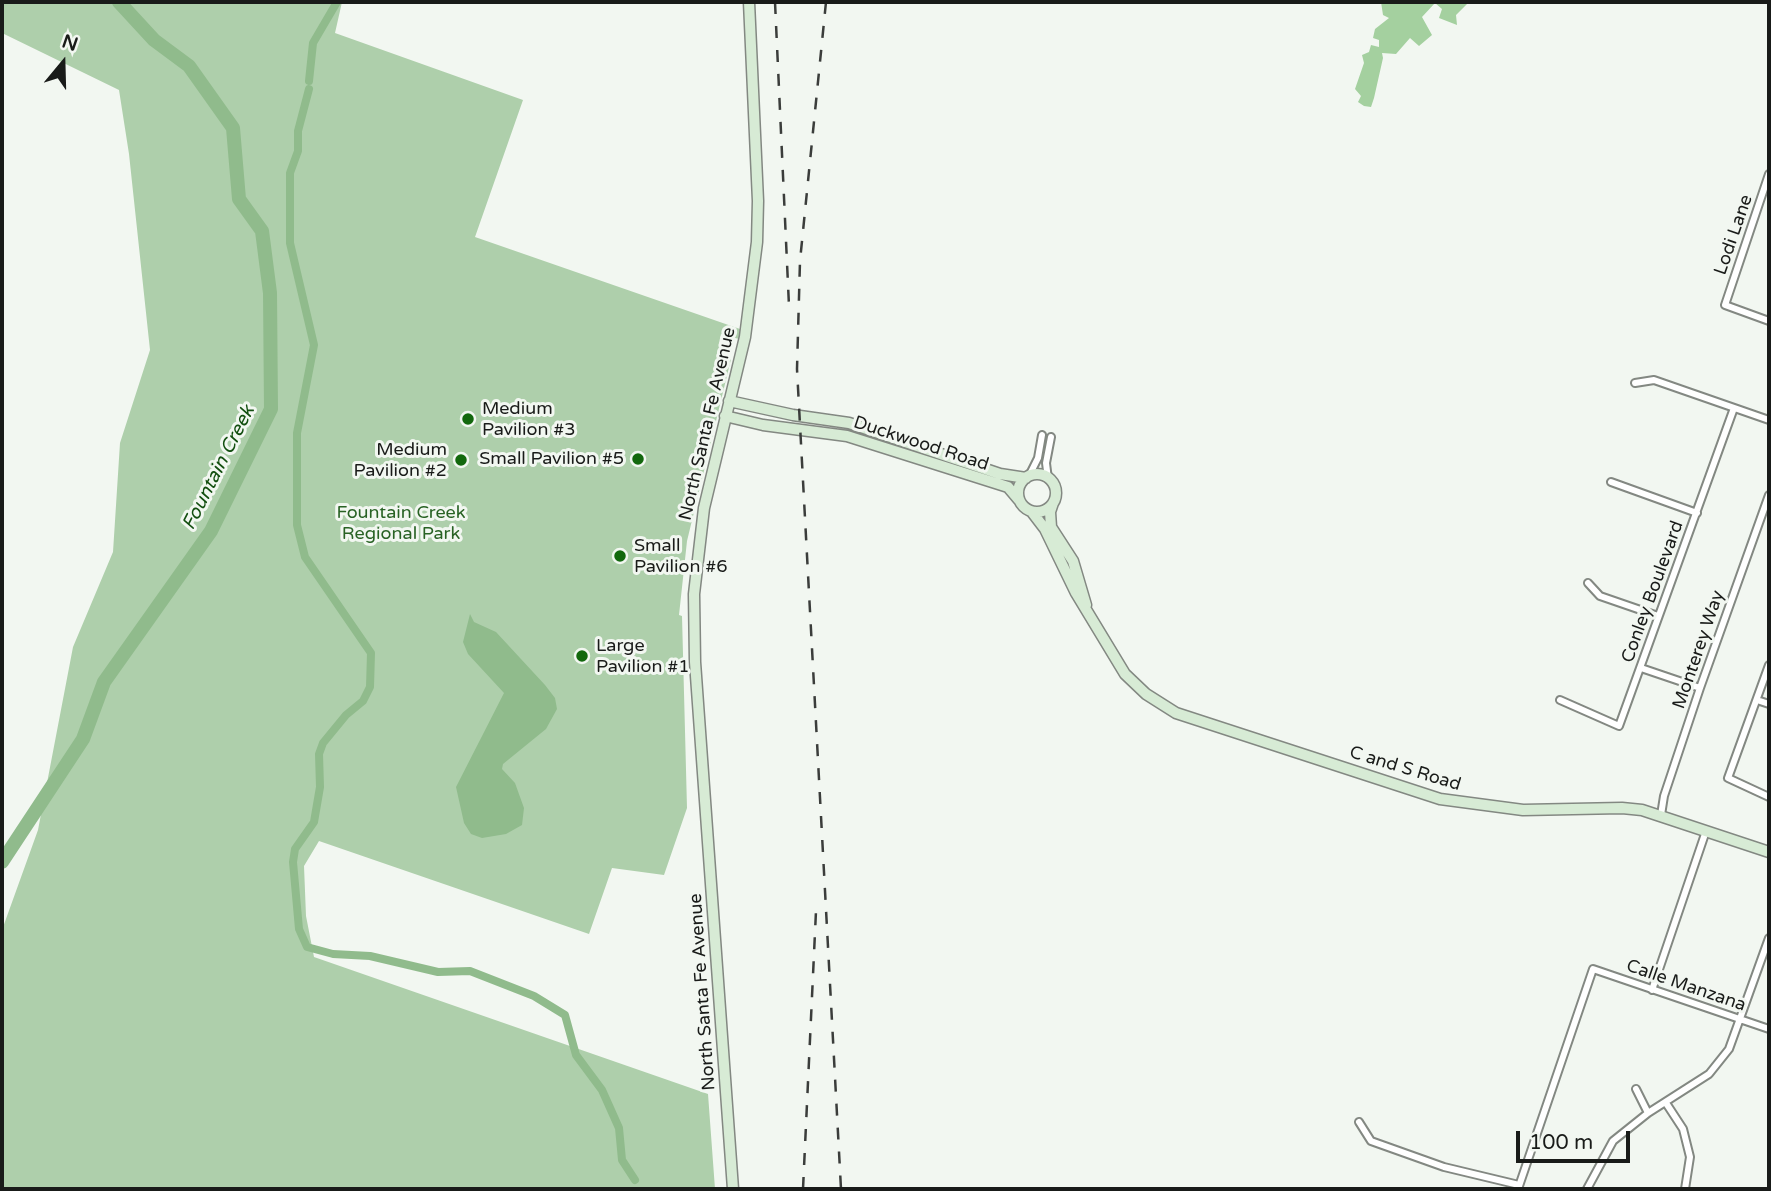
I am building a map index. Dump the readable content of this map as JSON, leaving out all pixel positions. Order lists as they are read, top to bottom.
{
  "streets": {
    "main road": ["North Santa Fe Avenue", "Duckwood Road", "C and S Road"],
    "street": [
      "Lodi Lane",
      "Conley Boulevard",
      "Monterey Way",
      "Calle Manzana"
    ]
  },
  "crossings": [
    ["North Santa Fe Avenue", "Duckwood Road"],
    ["Duckwood Road", "C and S Road"],
    ["Monterey Way", "C and S Road"]
  ],
  "water": ["Fountain Creek"],
  "parks": ["Fountain Creek Regional Park"],
  "places": [
    "Medium Pavilion #3",
    "Small Pavilion #5",
    "Medium Pavilion #2",
    "Small Pavilion #6",
    "Large Pavilion #1"
  ],
  "scale_bar": "100 m",
  "north": "top"
}
